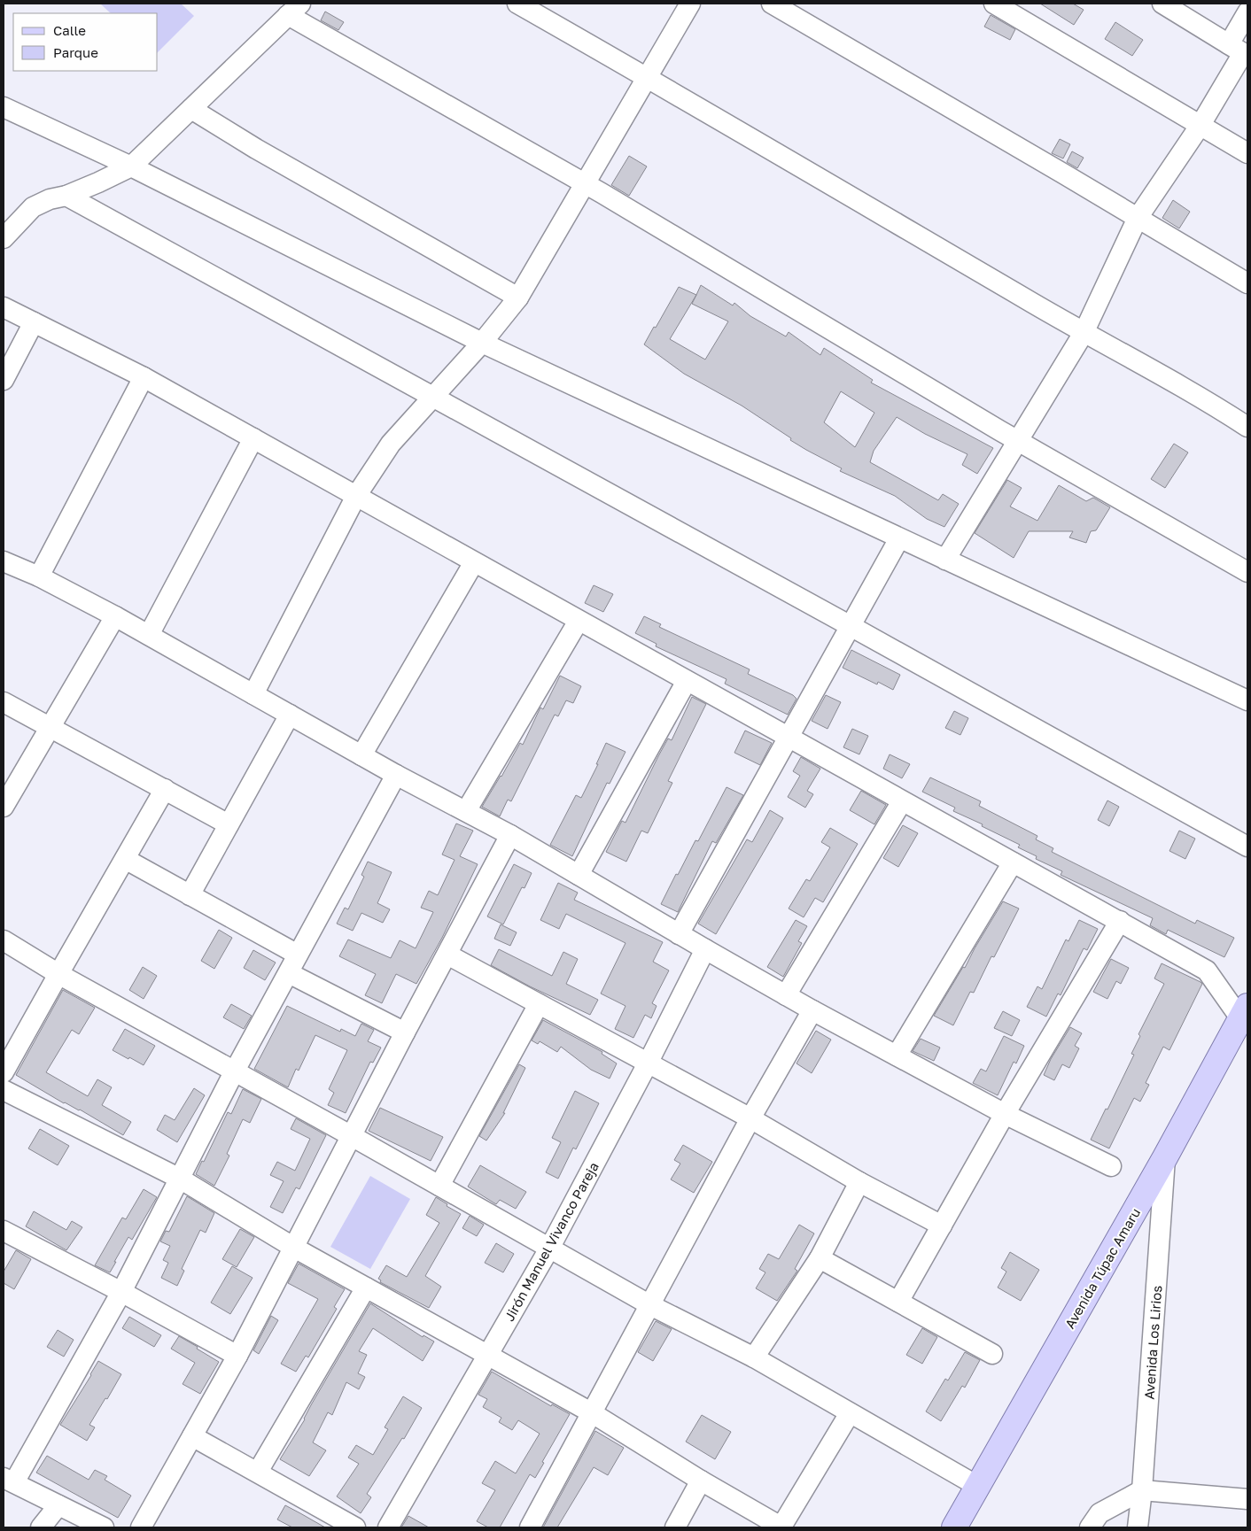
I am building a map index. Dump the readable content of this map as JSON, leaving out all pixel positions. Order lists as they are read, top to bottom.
{
  "streets": {
    "main road": ["Avenida Túpac Amaru"],
    "street": ["Jirón Manuel Vivanco Pareja", "Avenida Los Lirios"]
  },
  "crossings": [
    ["Avenida Túpac Amaru", "Avenida Los Lirios"]
  ],
  "legend": ["Calle", "Parque"]
}
